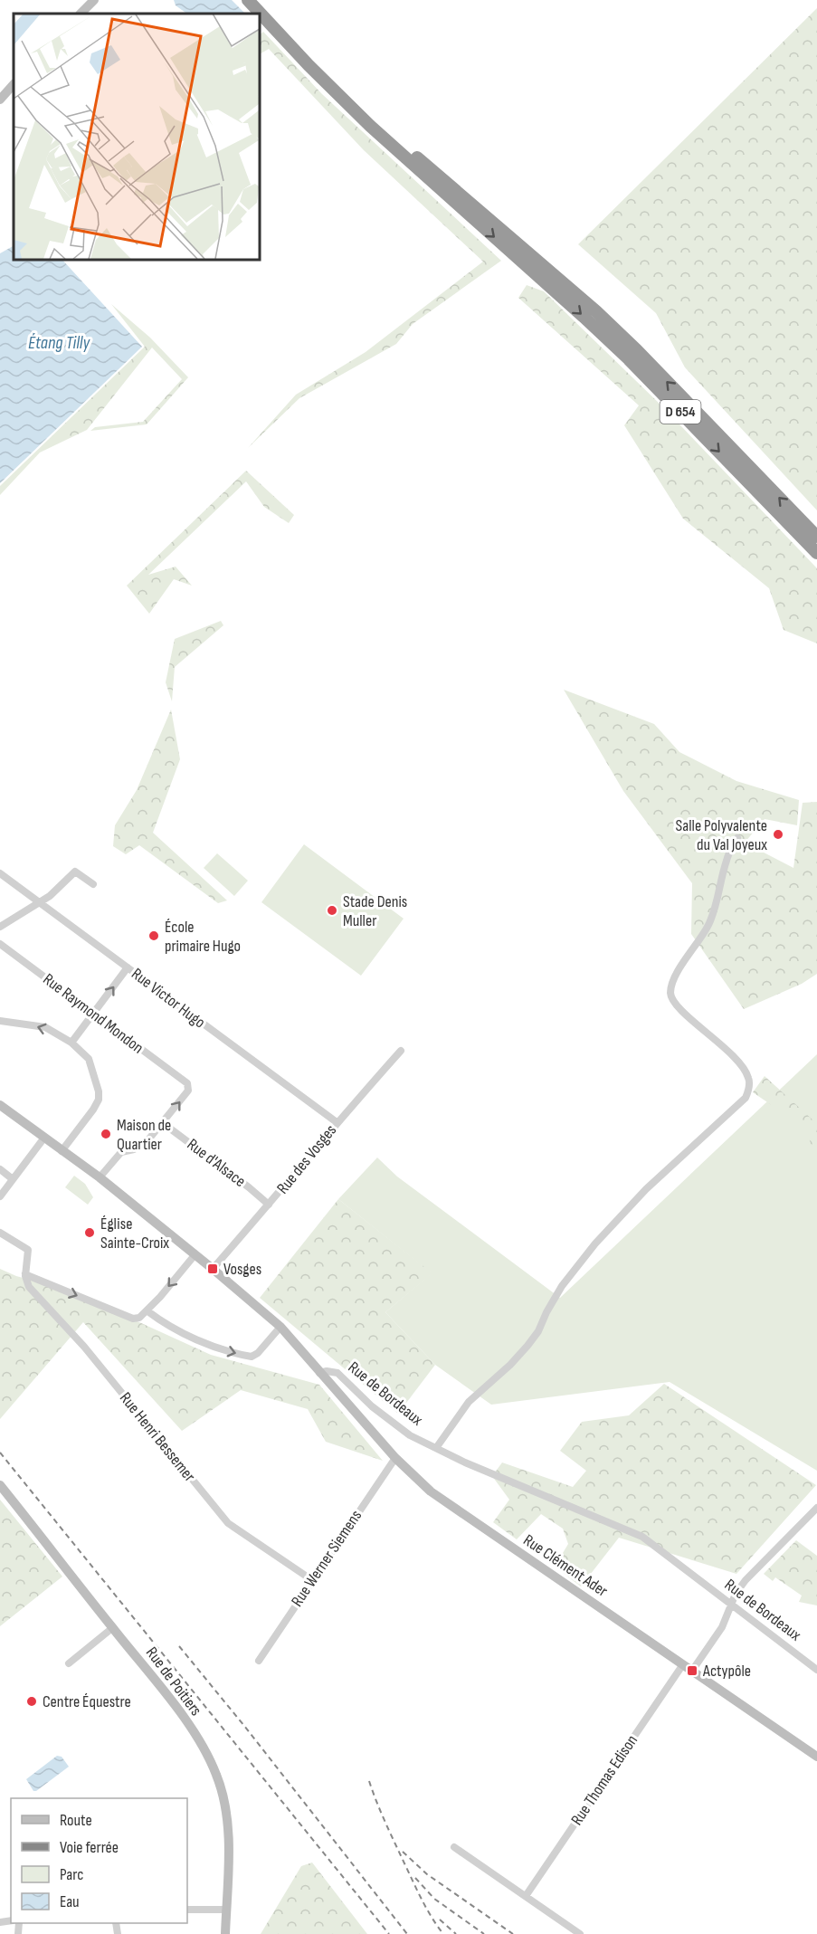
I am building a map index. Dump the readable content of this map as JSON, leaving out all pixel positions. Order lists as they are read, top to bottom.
{
  "streets": {
    "highway": ["D 654"],
    "street": [
      "Rue Victor Hugo",
      "Rue Raymond Mondon",
      "Rue des Vosges",
      "Rue d'Alsace",
      "Rue de Bordeaux",
      "Rue Henri Bessemer",
      "Rue Werner Siemens",
      "Rue Clément Ader",
      "Rue de Poitiers",
      "Rue Thomas Edison"
    ]
  },
  "crossings": [
    ["Rue Victor Hugo", "Rue des Vosges"],
    ["Rue Raymond Mondon", "Rue d'Alsace"],
    ["Rue des Vosges", "Rue d'Alsace"],
    ["Rue de Bordeaux", "Rue Clément Ader"],
    ["Rue Henri Bessemer", "Rue Werner Siemens"],
    ["Rue Werner Siemens", "Rue Clément Ader"],
    ["Rue Clément Ader", "Rue Thomas Edison"]
  ],
  "water": ["Étang Tilly"],
  "places": {
    "other": [
      "Salle Polyvalente du Val Joyeux",
      "Stade Denis Muller",
      "École primaire Hugo",
      "Maison de Quartier",
      "Église Sainte-Croix",
      "Centre Équestre"
    ],
    "transit": ["Vosges", "Actypôle"]
  },
  "legend": [
    "Route",
    "Voie ferrée",
    "Parc",
    "Eau"
  ]
}
